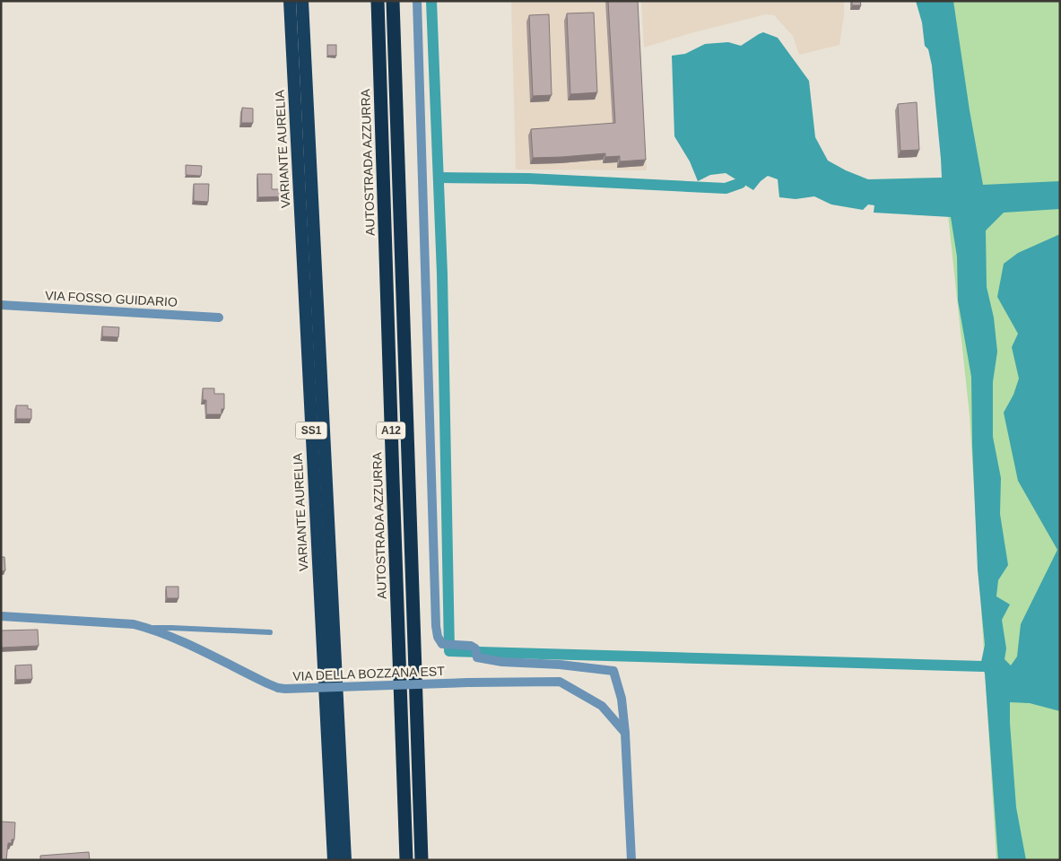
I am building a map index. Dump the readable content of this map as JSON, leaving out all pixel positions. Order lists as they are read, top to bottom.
{
  "streets": {
    "highway": [
      "VARIANTE AURELIA",
      "AUTOSTRADA AZZURRA",
      "SS1",
      "A12"
    ],
    "street": ["VIA FOSSO GUIDARIO", "VIA DELLA BOZZANA EST"]
  }
}
